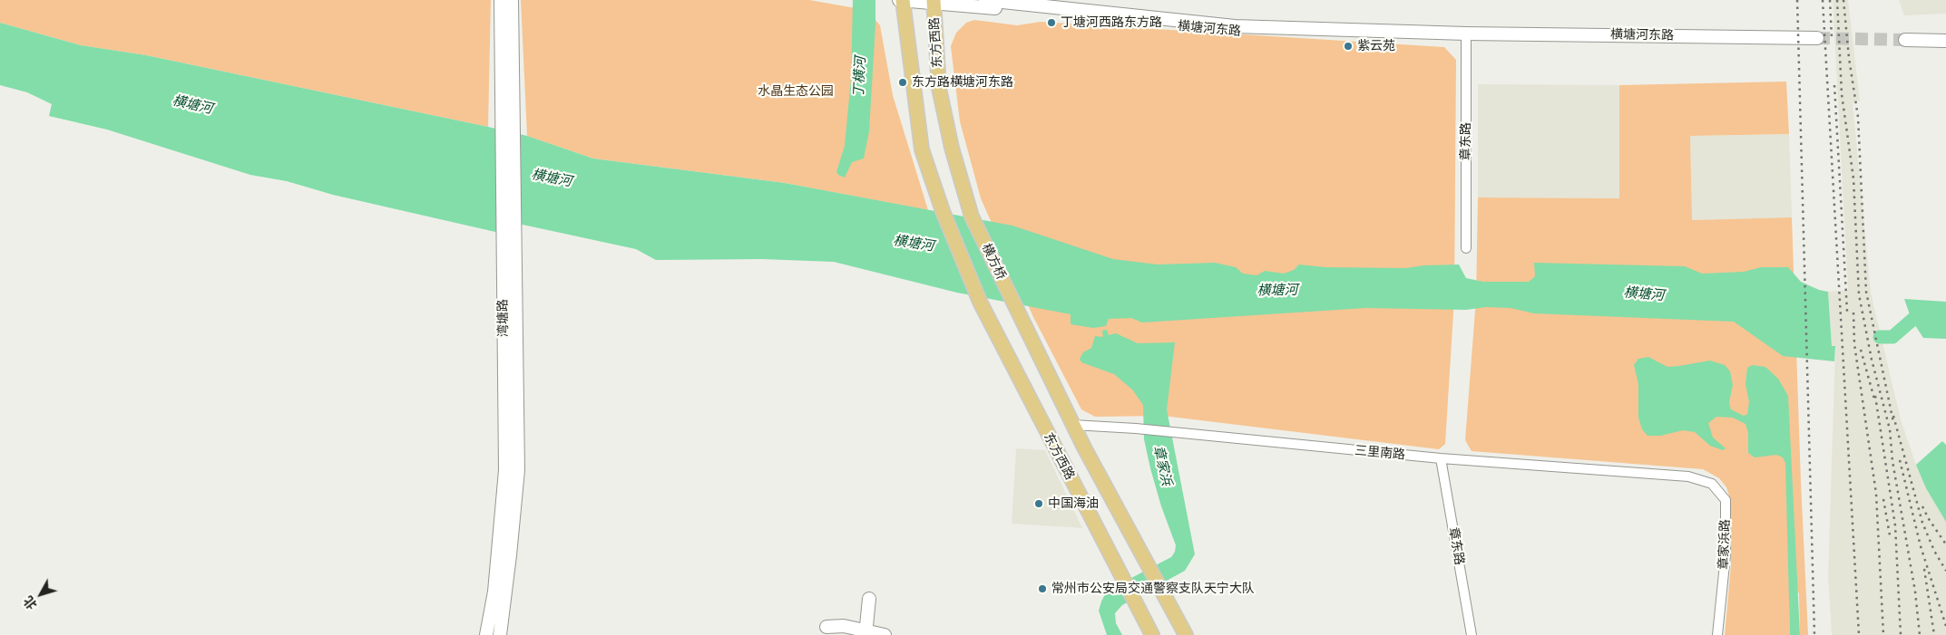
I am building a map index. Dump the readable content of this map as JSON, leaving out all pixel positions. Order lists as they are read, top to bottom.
{
  "streets": {
    "main road": [
      "横塘河东路",
      "东方西路",
      "横方桥",
      "湾塘路"
    ],
    "street": ["章东路", "三里南路", "章家浜路"]
  },
  "crossings": [
    ["横塘河东路", "东方西路"],
    ["横塘河东路", "章东路"],
    ["东方西路", "横方桥"],
    ["东方西路", "三里南路"],
    ["章东路", "三里南路"],
    ["三里南路", "章家浜路"]
  ],
  "water": ["丁横河", "横塘河", "章家浜"],
  "parks": ["水晶生态公园"],
  "places": [
    "丁塘河西路东方路",
    "紫云苑",
    "东方路横塘河东路",
    "中国海油",
    "常州市公安局交通警察支队天宁大队"
  ],
  "north": "bottom left"
}
